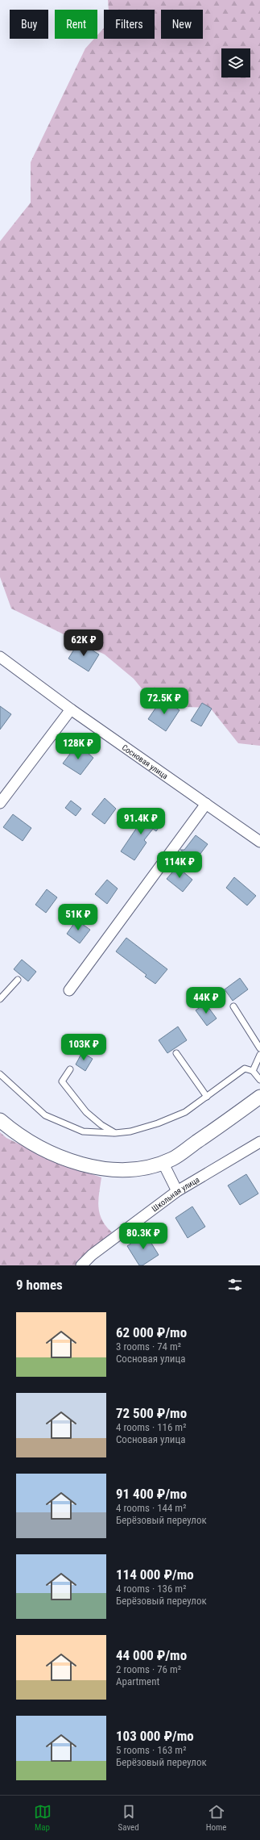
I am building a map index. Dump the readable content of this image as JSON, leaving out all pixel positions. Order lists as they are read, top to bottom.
{
  "streets": {
    "street": ["Сосновая улица", "Школьная улица"]
  },
  "page": {
    "chip": [
      "Buy",
      "Rent",
      "Filters",
      "New"
    ],
    "price": [
      "62K ₽",
      "72.5K ₽",
      "128K ₽",
      "91.4K ₽",
      "114K ₽",
      "51K ₽",
      "44K ₽",
      "103K ₽",
      "80.3K ₽"
    ],
    "heading": "9 homes",
    "list": [
      {
        "name": "62 000 ₽/mo",
        "note": "3 rooms · 74 m² · Сосновая улица"
      },
      {
        "name": "72 500 ₽/mo",
        "note": "4 rooms · 116 m² · Сосновая улица"
      },
      {
        "name": "91 400 ₽/mo",
        "note": "4 rooms · 144 m² · Берёзовый переулок"
      },
      {
        "name": "114 000 ₽/mo",
        "note": "4 rooms · 136 m² · Берёзовый переулок"
      },
      {
        "name": "44 000 ₽/mo",
        "note": "2 rooms · 76 m² · Apartment"
      },
      {
        "name": "103 000 ₽/mo",
        "note": "5 rooms · 163 m² · Берёзовый переулок"
      }
    ],
    "tabs": ["Map", "Saved", "Home"]
  }
}
